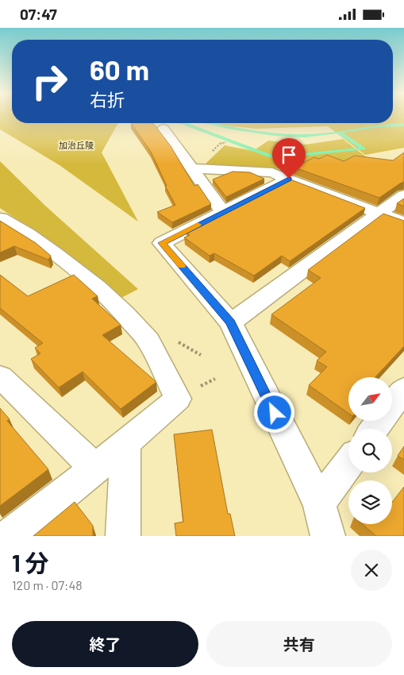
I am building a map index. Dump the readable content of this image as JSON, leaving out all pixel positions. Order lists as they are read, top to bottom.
{
  "parks": ["加治丘陵"],
  "north": "top right",
  "page": {
    "status": "07:47",
    "turn": ["60 m", "右折"],
    "heading": ["1 分", "120 m · 07:48"],
    "buttons": ["終了", "共有"]
  }
}
